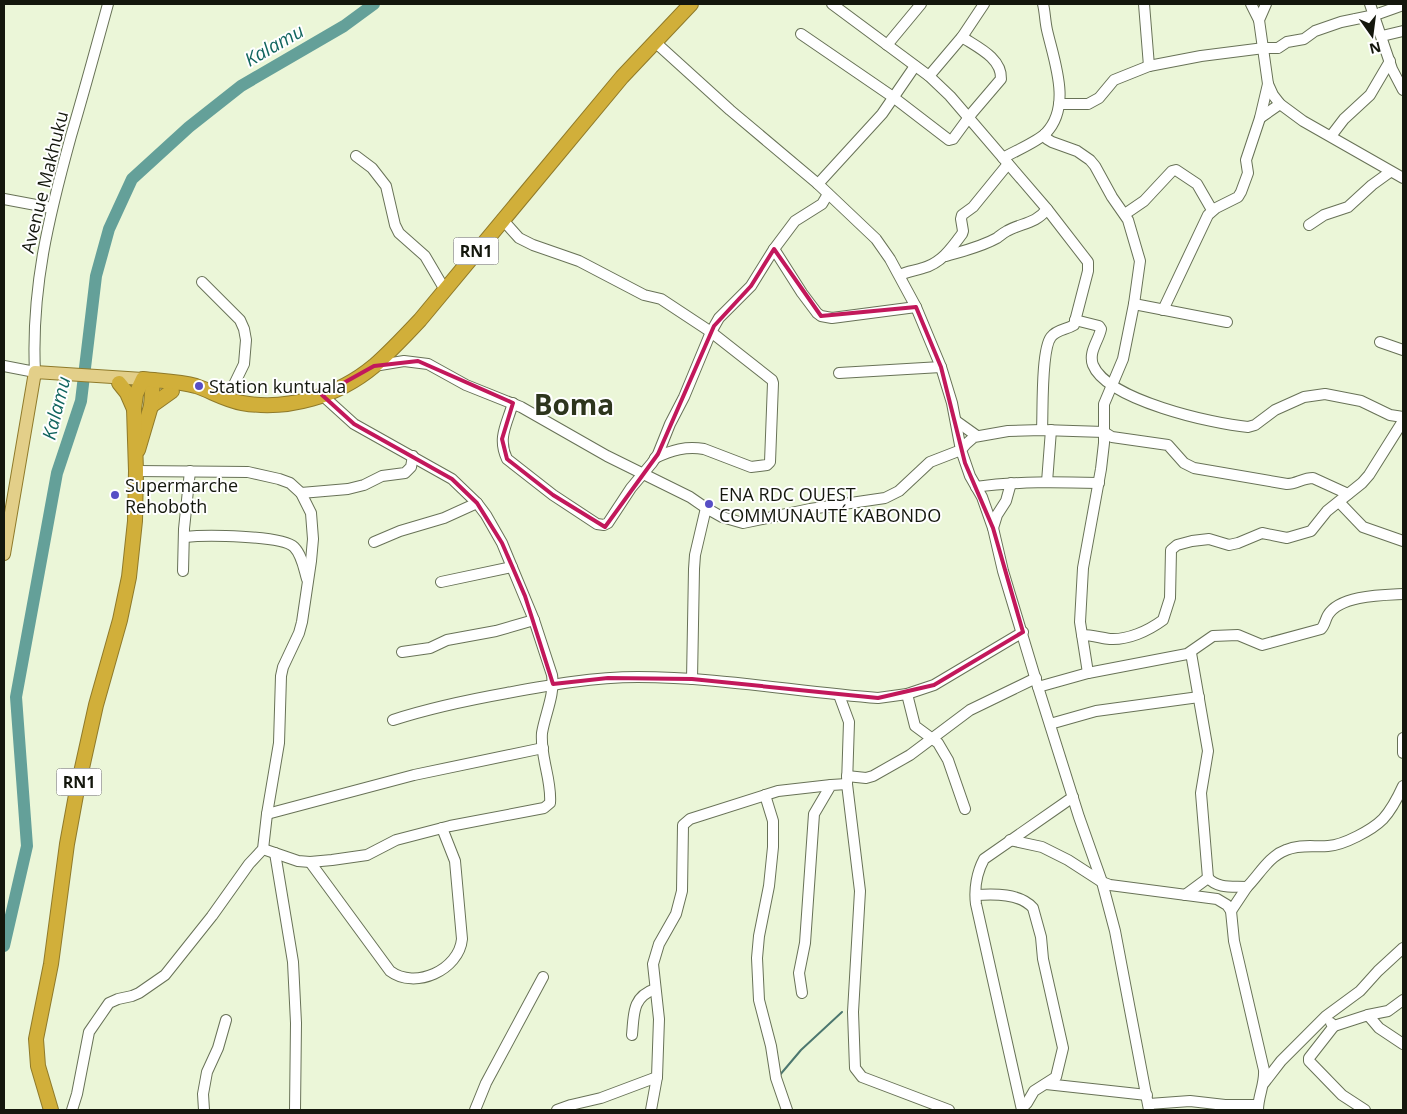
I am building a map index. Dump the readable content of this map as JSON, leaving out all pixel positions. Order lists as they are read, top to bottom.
{
  "streets": {
    "highway": ["RN1"],
    "street": ["Avenue Makhuku"]
  },
  "districts": ["Boma"],
  "water": ["Kalamu"],
  "places": ["Station kuntuala", "Supermarche Rehoboth", "ENA RDC OUEST COMMUNAUTÉ KABONDO"],
  "north": "bottom"
}
